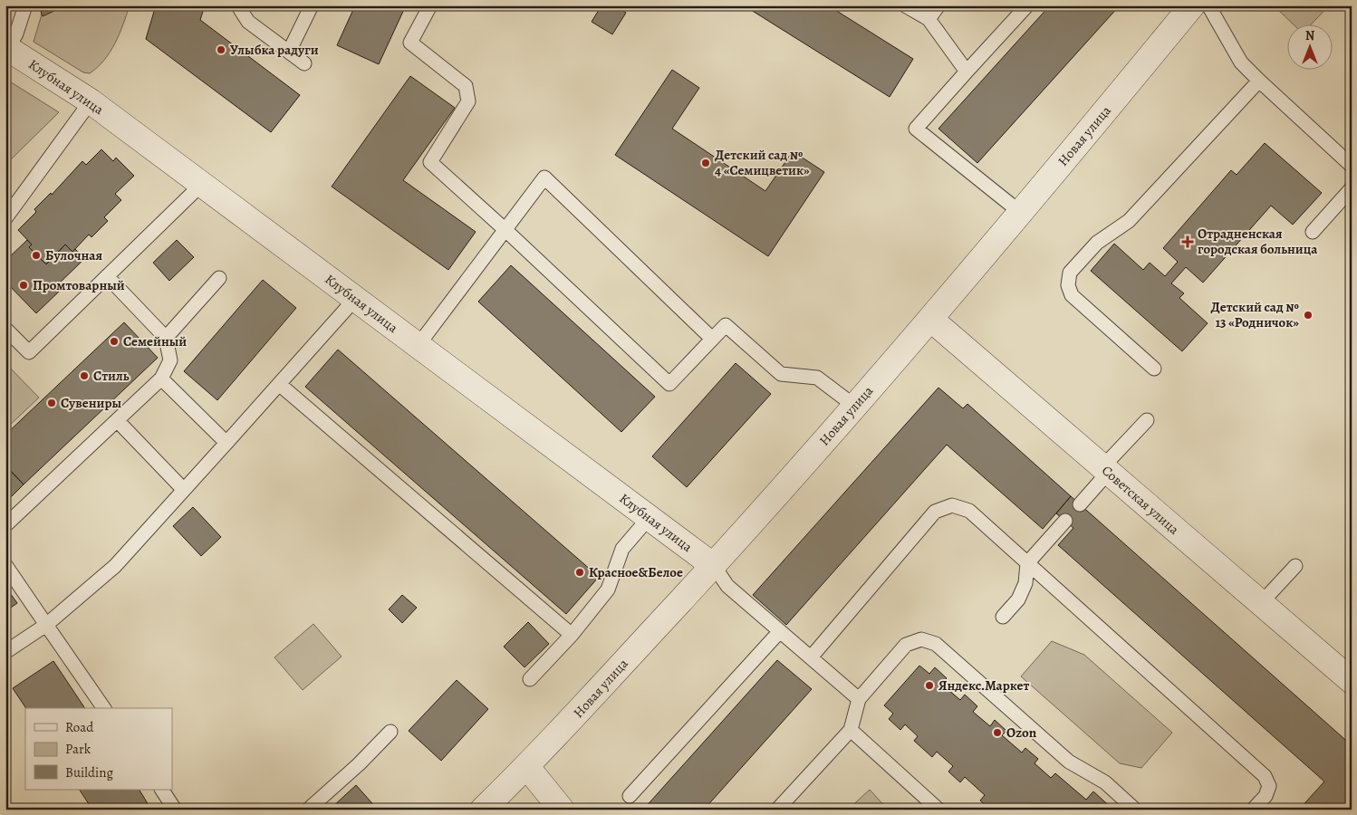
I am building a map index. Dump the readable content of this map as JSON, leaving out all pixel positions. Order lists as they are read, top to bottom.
{
  "streets": {
    "street": ["Клубная улица", "Новая улица", "Советская улица"]
  },
  "crossings": [
    ["Клубная улица", "Новая улица"],
    ["Новая улица", "Советская улица"]
  ],
  "places": {
    "other": [
      "Улыбка радуги",
      "Детский сад № 4 «Семицветик»",
      "Булочная",
      "Промтоварный",
      "Детский сад № 13 «Родничок»",
      "Семейный",
      "Стиль",
      "Сувениры",
      "Красное&Белое",
      "Яндекс.Маркет",
      "Ozon"
    ],
    "health": ["Отрадненская городская больница"]
  },
  "legend": ["Road", "Park", "Building"],
  "north": "top"
}
